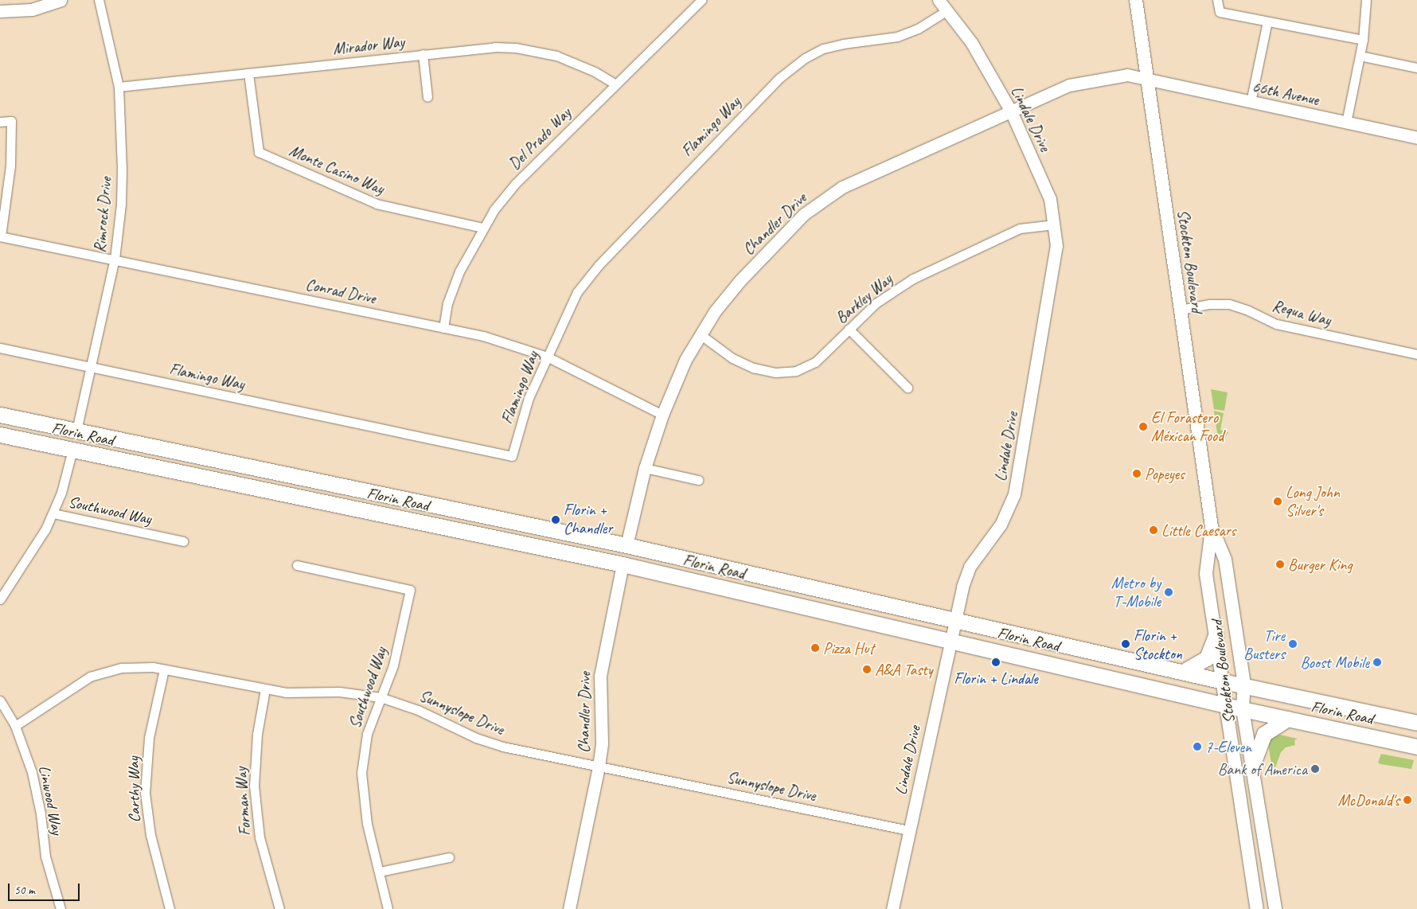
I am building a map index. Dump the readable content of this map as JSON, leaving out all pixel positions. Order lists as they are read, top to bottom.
{
  "streets": {
    "main road": ["Stockton Boulevard", "Florin Road"],
    "street": [
      "Mirador Way",
      "66th Avenue",
      "Lindale Drive",
      "Flamingo Way",
      "Del Prado Way",
      "Monte Casino Way",
      "Rimrock Drive",
      "Chandler Drive",
      "Conrad Drive",
      "Barkley Way",
      "Requa Way",
      "Southwood Way",
      "Sunnyslope Drive",
      "Carthy Way",
      "Linwood Way",
      "Forman Way"
    ]
  },
  "crossings": [
    ["Mirador Way", "Del Prado Way"],
    ["Mirador Way", "Monte Casino Way"],
    ["Mirador Way", "Rimrock Drive"],
    ["66th Avenue", "Chandler Drive"],
    ["66th Avenue", "Stockton Boulevard"],
    ["Lindale Drive", "Flamingo Way"],
    ["Lindale Drive", "Chandler Drive"],
    ["Lindale Drive", "Barkley Way"],
    ["Lindale Drive", "Florin Road"],
    ["Lindale Drive", "Sunnyslope Drive"],
    ["Flamingo Way", "Rimrock Drive"],
    ["Flamingo Way", "Conrad Drive"],
    ["Del Prado Way", "Monte Casino Way"],
    ["Del Prado Way", "Conrad Drive"],
    ["Rimrock Drive", "Conrad Drive"],
    ["Rimrock Drive", "Florin Road"],
    ["Chandler Drive", "Stockton Boulevard"],
    ["Chandler Drive", "Conrad Drive"],
    ["Chandler Drive", "Barkley Way"],
    ["Chandler Drive", "Florin Road"],
    ["Chandler Drive", "Sunnyslope Drive"],
    ["Stockton Boulevard", "Requa Way"],
    ["Stockton Boulevard", "Florin Road"],
    ["Southwood Way", "Sunnyslope Drive"],
    ["Sunnyslope Drive", "Carthy Way"],
    ["Sunnyslope Drive", "Linwood Way"],
    ["Sunnyslope Drive", "Forman Way"]
  ],
  "places": [
    "El Forastero Méxican Food",
    "Popeyes",
    "Long John Silver's",
    "Florin + Chandler",
    "Little Caesars",
    "Burger King",
    "Metro by T-Mobile",
    "Florin + Stockton",
    "Tire Busters",
    "Pizza Hut",
    "Florin + Lindale",
    "Boost Mobile",
    "A&A Tasty",
    "7-Eleven",
    "Bank of America",
    "McDonald's"
  ],
  "scale_bar": "50 m"
}
